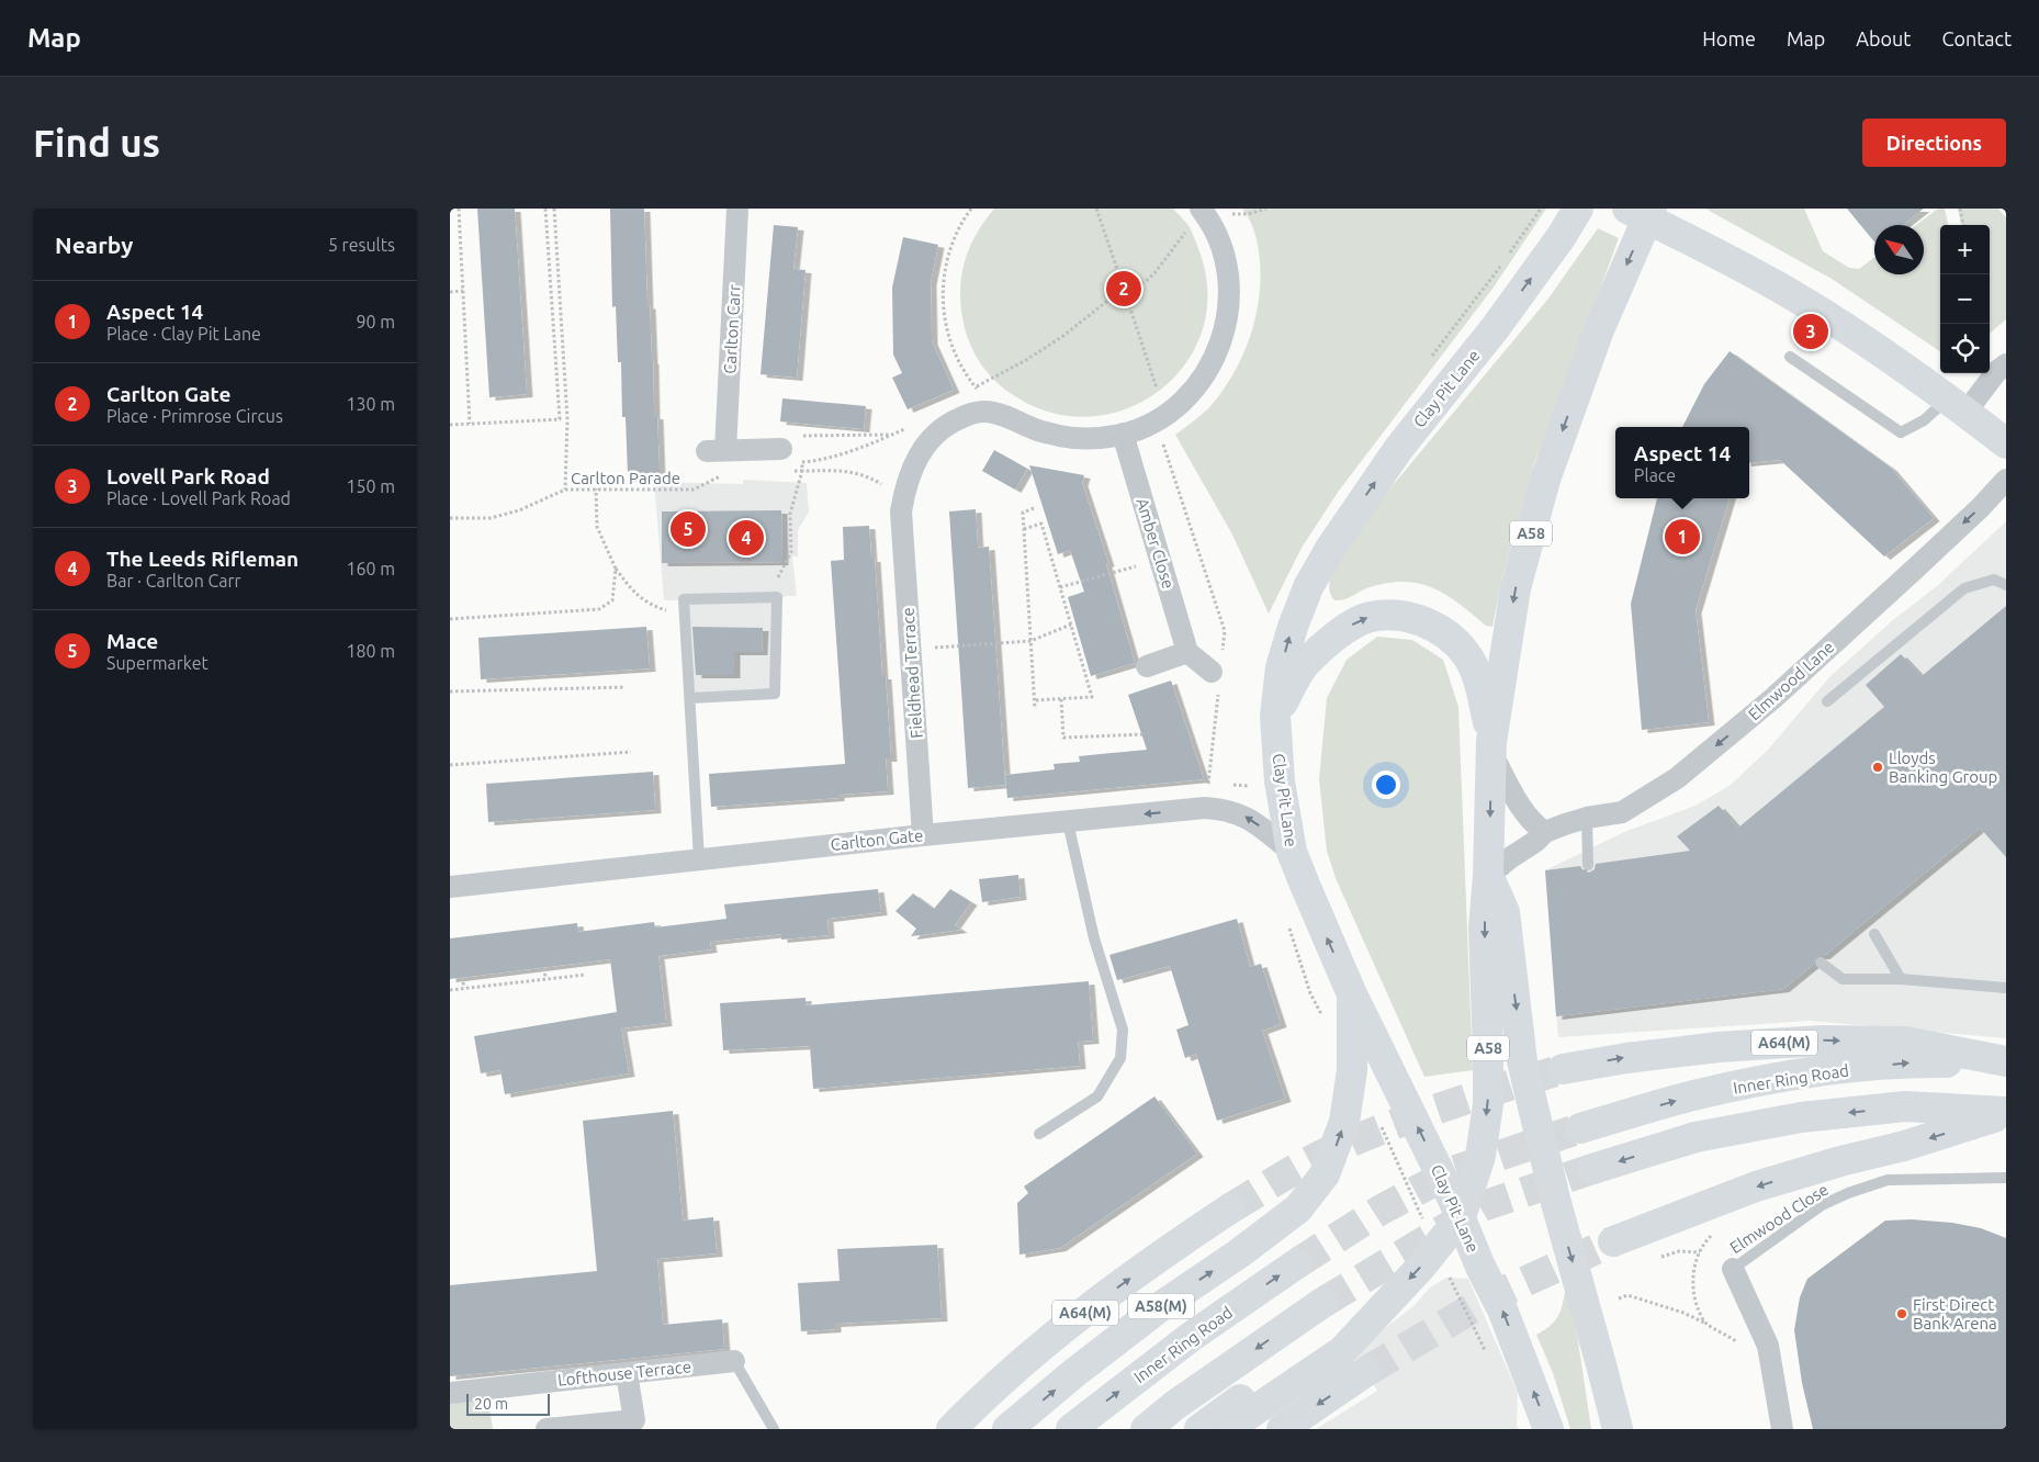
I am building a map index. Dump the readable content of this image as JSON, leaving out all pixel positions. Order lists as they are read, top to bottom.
{
  "streets": {
    "main road": [
      "Clay Pit Lane",
      "A58",
      "A64(M)",
      "Inner Ring Road",
      "A58(M)"
    ],
    "street": [
      "Carlton Carr",
      "Amber Close",
      "Fieldhead Terrace",
      "Elmwood Lane",
      "Carlton Gate",
      "Lofthouse Terrace"
    ],
    "lane": ["Elmwood Close"],
    "path": ["Carlton Parade"]
  },
  "crossings": [
    ["Clay Pit Lane", "A58"],
    ["Clay Pit Lane", "Carlton Gate"],
    ["Clay Pit Lane", "A58(M)"],
    ["A58", "Elmwood Lane"],
    ["Amber Close", "Fieldhead Terrace"],
    ["Fieldhead Terrace", "Carlton Gate"],
    ["A64(M)", "Inner Ring Road"]
  ],
  "one_way": ["Elmwood Lane"],
  "places": ["Lloyds Banking Group", "First Direct Bank Arena"],
  "scale_bar": "20 m",
  "north": "top left",
  "page": {
    "header": "Map",
    "nav": [
      "Home",
      "Map",
      "About",
      "Contact"
    ],
    "buttons": "Directions",
    "title": "Find us",
    "heading": ["Nearby", "5 results"],
    "map_buttons": ["+", "−"],
    "pins": [
      "2",
      "3",
      "5",
      "1",
      "4"
    ],
    "list": [
      {
        "mark": "1",
        "name": "Aspect 14",
        "note": "Place · Clay Pit Lane",
        "value": "90 m"
      },
      {
        "mark": "2",
        "name": "Carlton Gate",
        "note": "Place · Primrose Circus",
        "value": "130 m"
      },
      {
        "mark": "3",
        "name": "Lovell Park Road",
        "note": "Place · Lovell Park Road",
        "value": "150 m"
      },
      {
        "mark": "4",
        "name": "The Leeds Rifleman",
        "note": "Bar · Carlton Carr",
        "value": "160 m"
      },
      {
        "mark": "5",
        "name": "Mace",
        "note": "Supermarket",
        "value": "180 m"
      }
    ],
    "popup": ["Aspect 14", "Place"],
    "scale": "20 m"
  }
}
